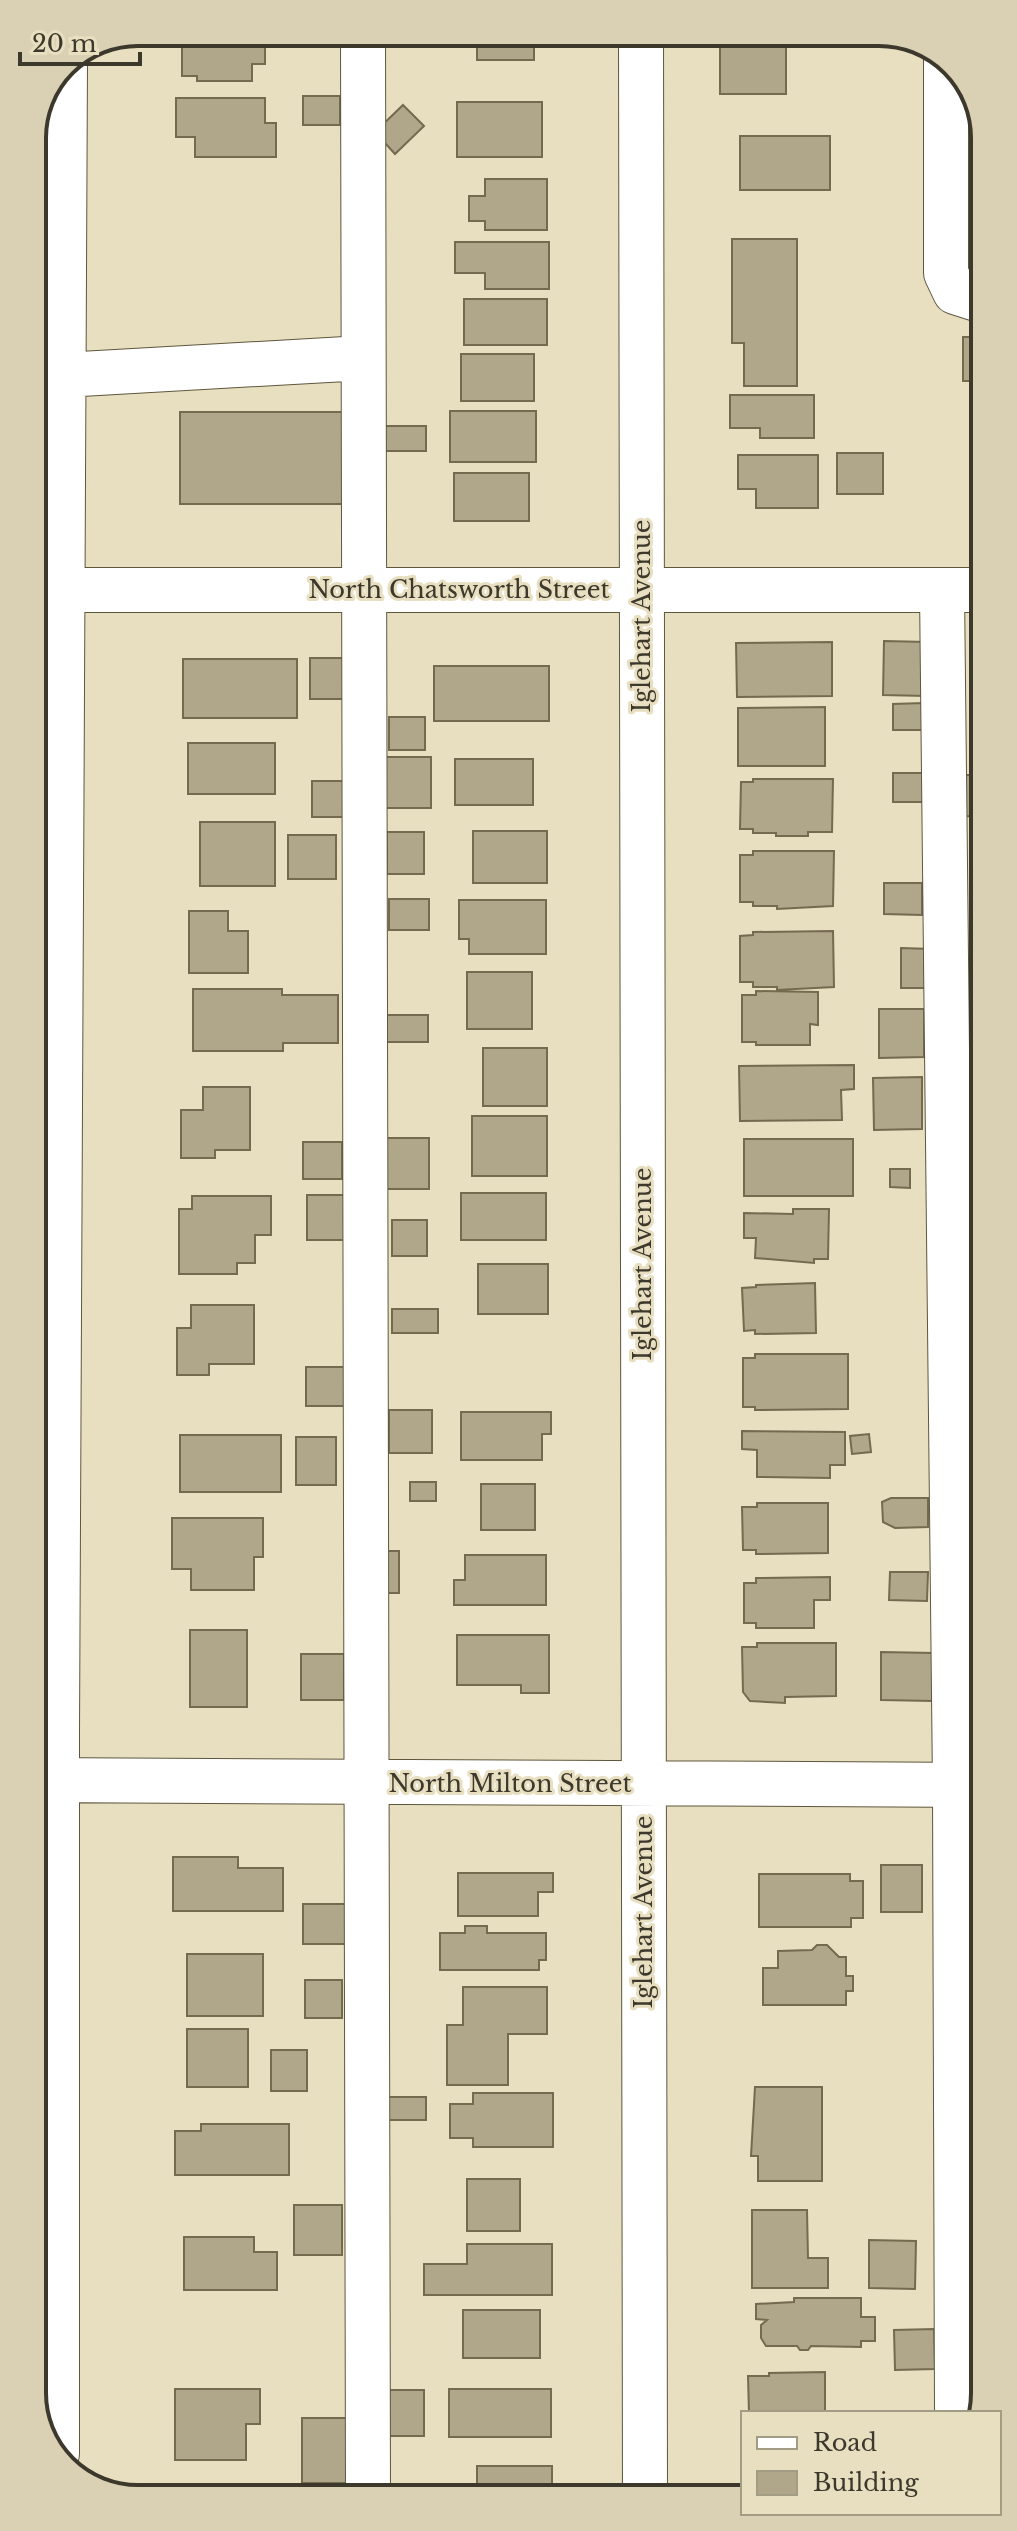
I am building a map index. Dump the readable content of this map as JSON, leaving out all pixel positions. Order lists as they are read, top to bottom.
{
  "streets": {
    "street": ["North Chatsworth Street", "Iglehart Avenue", "North Milton Street"]
  },
  "crossings": [
    ["North Chatsworth Street", "Iglehart Avenue"],
    ["Iglehart Avenue", "North Milton Street"]
  ],
  "legend": ["Road", "Building"],
  "scale_bar": "20 m"
}
